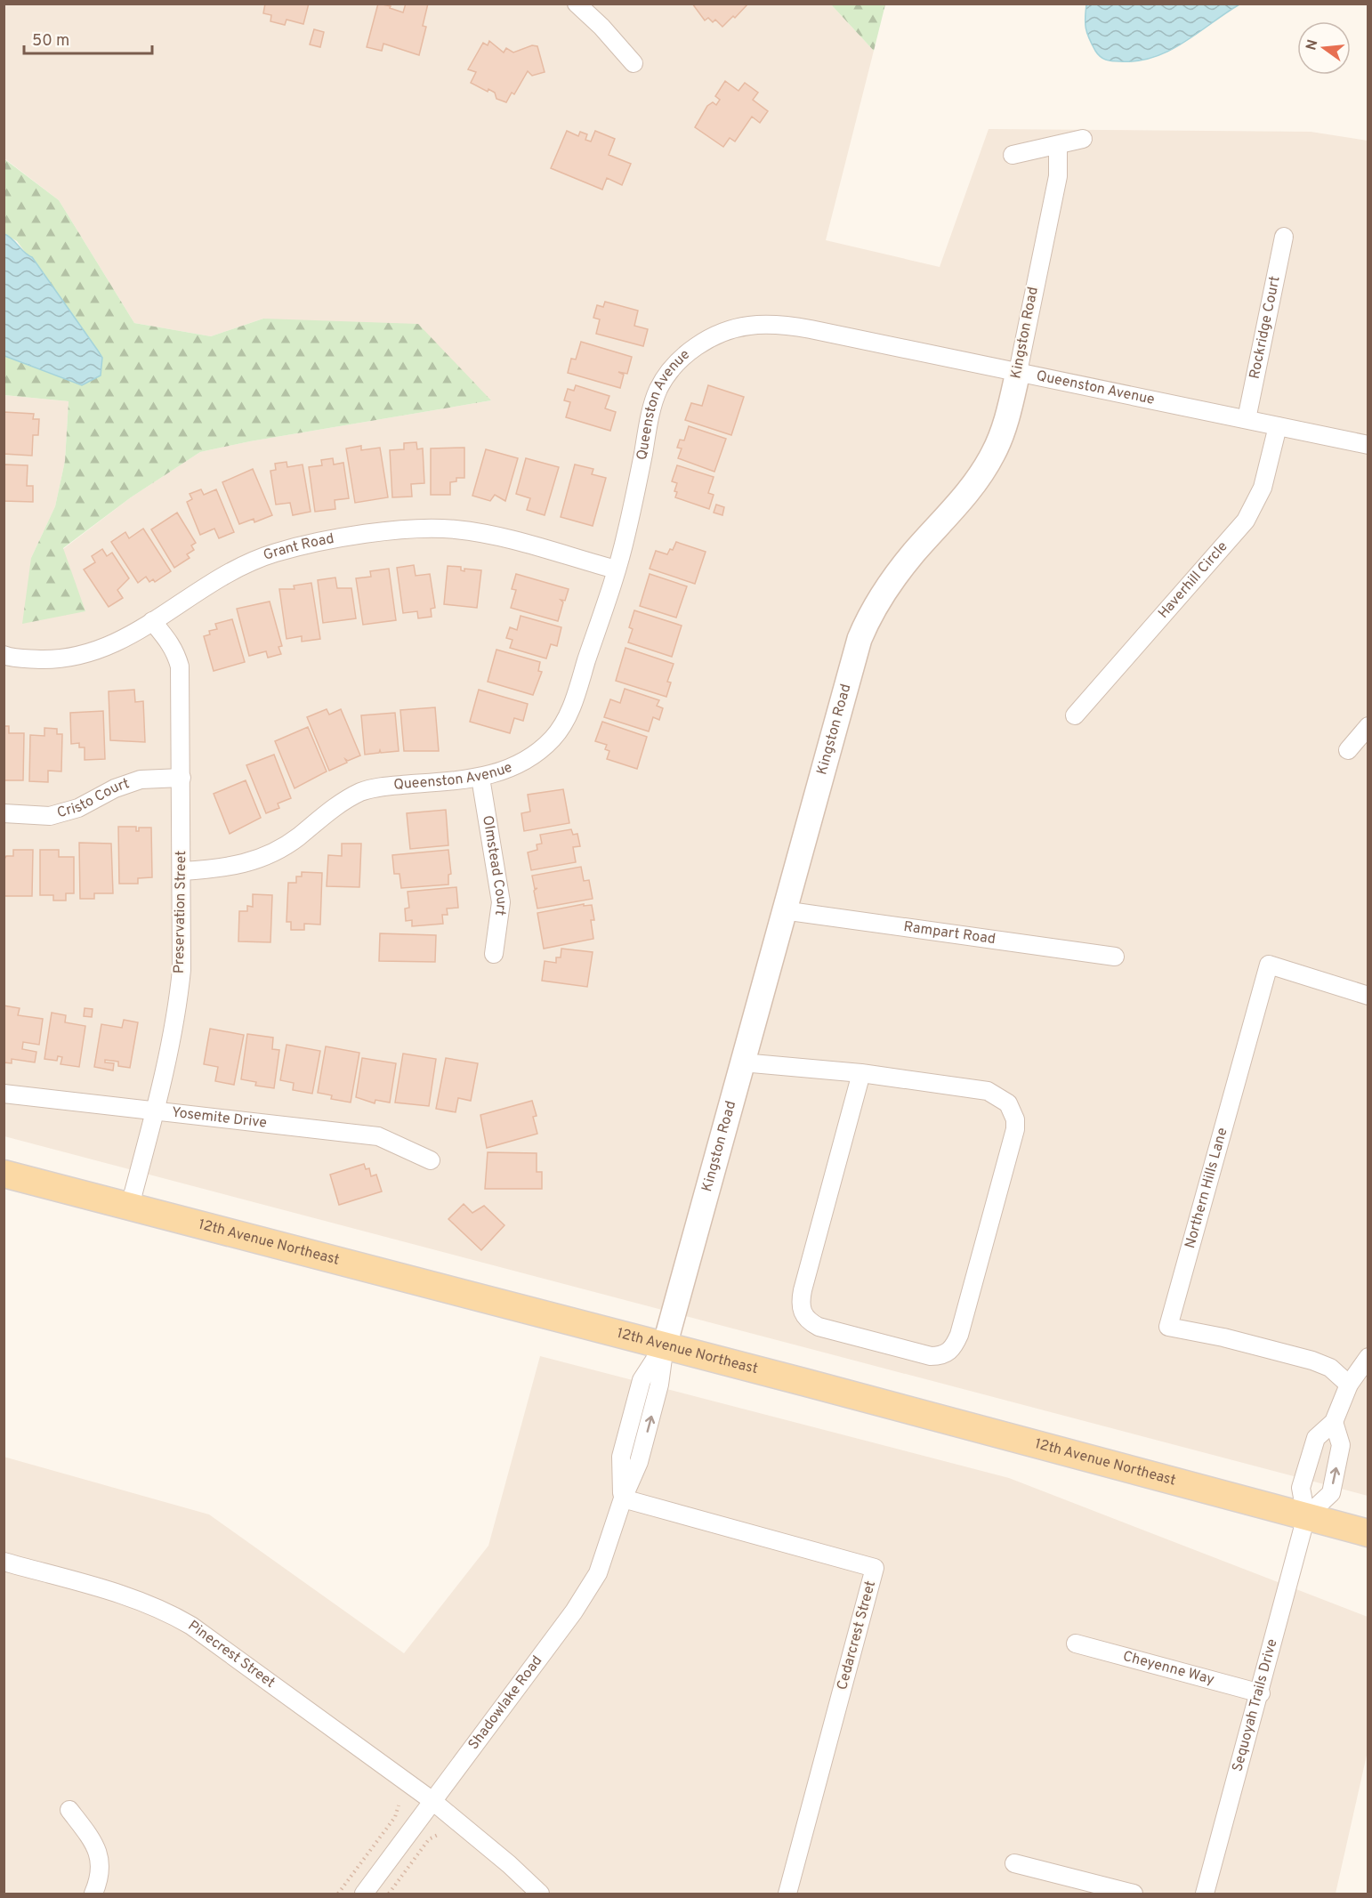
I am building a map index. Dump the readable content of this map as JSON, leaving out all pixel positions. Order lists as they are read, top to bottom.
{
  "streets": {
    "main road": ["12th Avenue Northeast"],
    "street": [
      "Rockridge Court",
      "Kingston Road",
      "Queenston Avenue",
      "Grant Road",
      "Haverhill Circle",
      "Cristo Court",
      "Olmstead Court",
      "Preservation Street",
      "Rampart Road",
      "Yosemite Drive",
      "Northern Hills Lane",
      "Cedarcrest Street",
      "Pinecrest Street",
      "Cheyenne Way",
      "Shadowlake Road",
      "Sequoyah Trails Drive"
    ]
  },
  "crossings": [
    ["Rockridge Court", "Queenston Avenue"],
    ["Kingston Road", "Queenston Avenue"],
    ["Kingston Road", "Rampart Road"],
    ["Kingston Road", "12th Avenue Northeast"],
    ["Kingston Road", "Shadowlake Road"],
    ["Queenston Avenue", "Grant Road"],
    ["Queenston Avenue", "Haverhill Circle"],
    ["Queenston Avenue", "Olmstead Court"],
    ["Queenston Avenue", "Preservation Street"],
    ["Grant Road", "Preservation Street"],
    ["Cristo Court", "Preservation Street"],
    ["Preservation Street", "Yosemite Drive"],
    ["Preservation Street", "12th Avenue Northeast"],
    ["12th Avenue Northeast", "Shadowlake Road"],
    ["12th Avenue Northeast", "Sequoyah Trails Drive"],
    ["Cedarcrest Street", "Shadowlake Road"],
    ["Pinecrest Street", "Shadowlake Road"],
    ["Cheyenne Way", "Sequoyah Trails Drive"]
  ],
  "scale_bar": "50 m",
  "north": "left"
}
